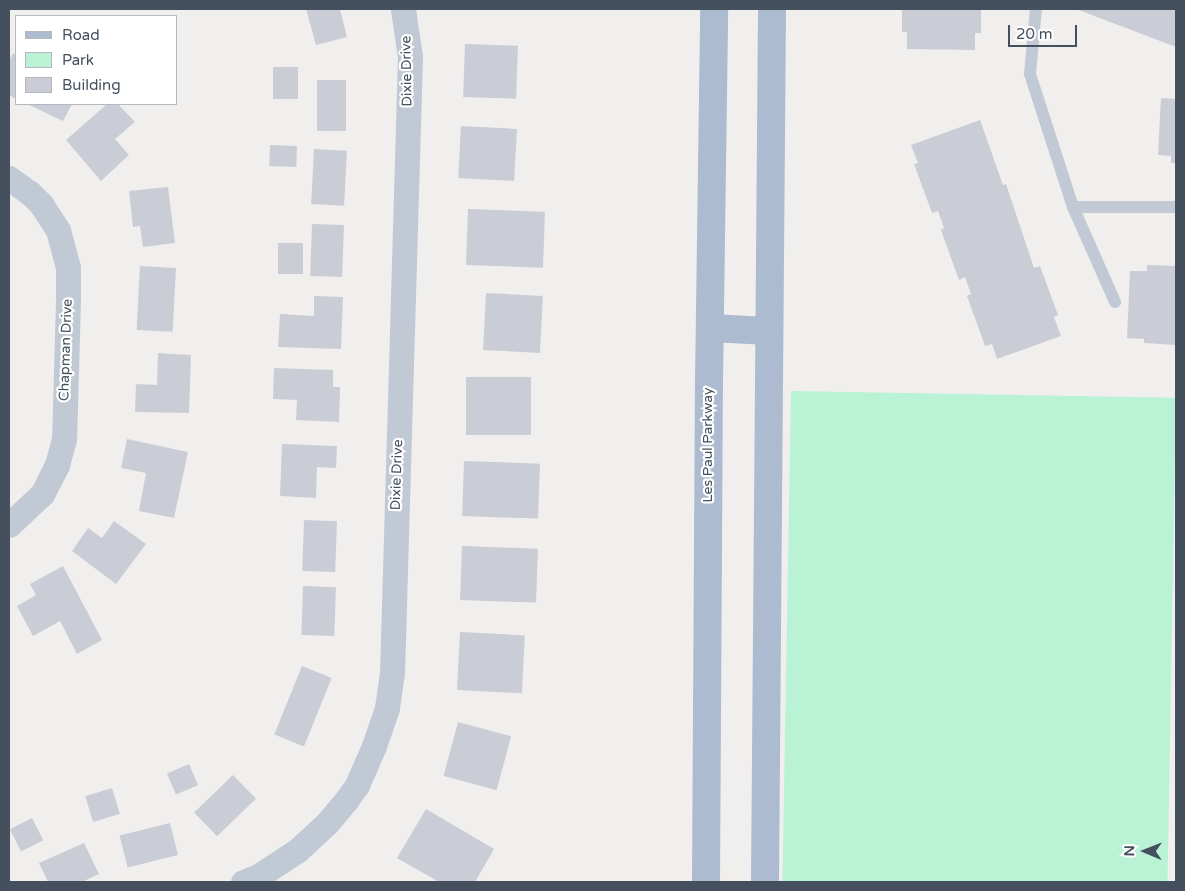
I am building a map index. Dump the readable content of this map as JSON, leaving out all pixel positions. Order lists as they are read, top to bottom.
{
  "streets": {
    "main road": ["Les Paul Parkway"],
    "street": ["Dixie Drive", "Chapman Drive"]
  },
  "legend": ["Road", "Park", "Building"],
  "scale_bar": "20 m",
  "north": "left"
}
